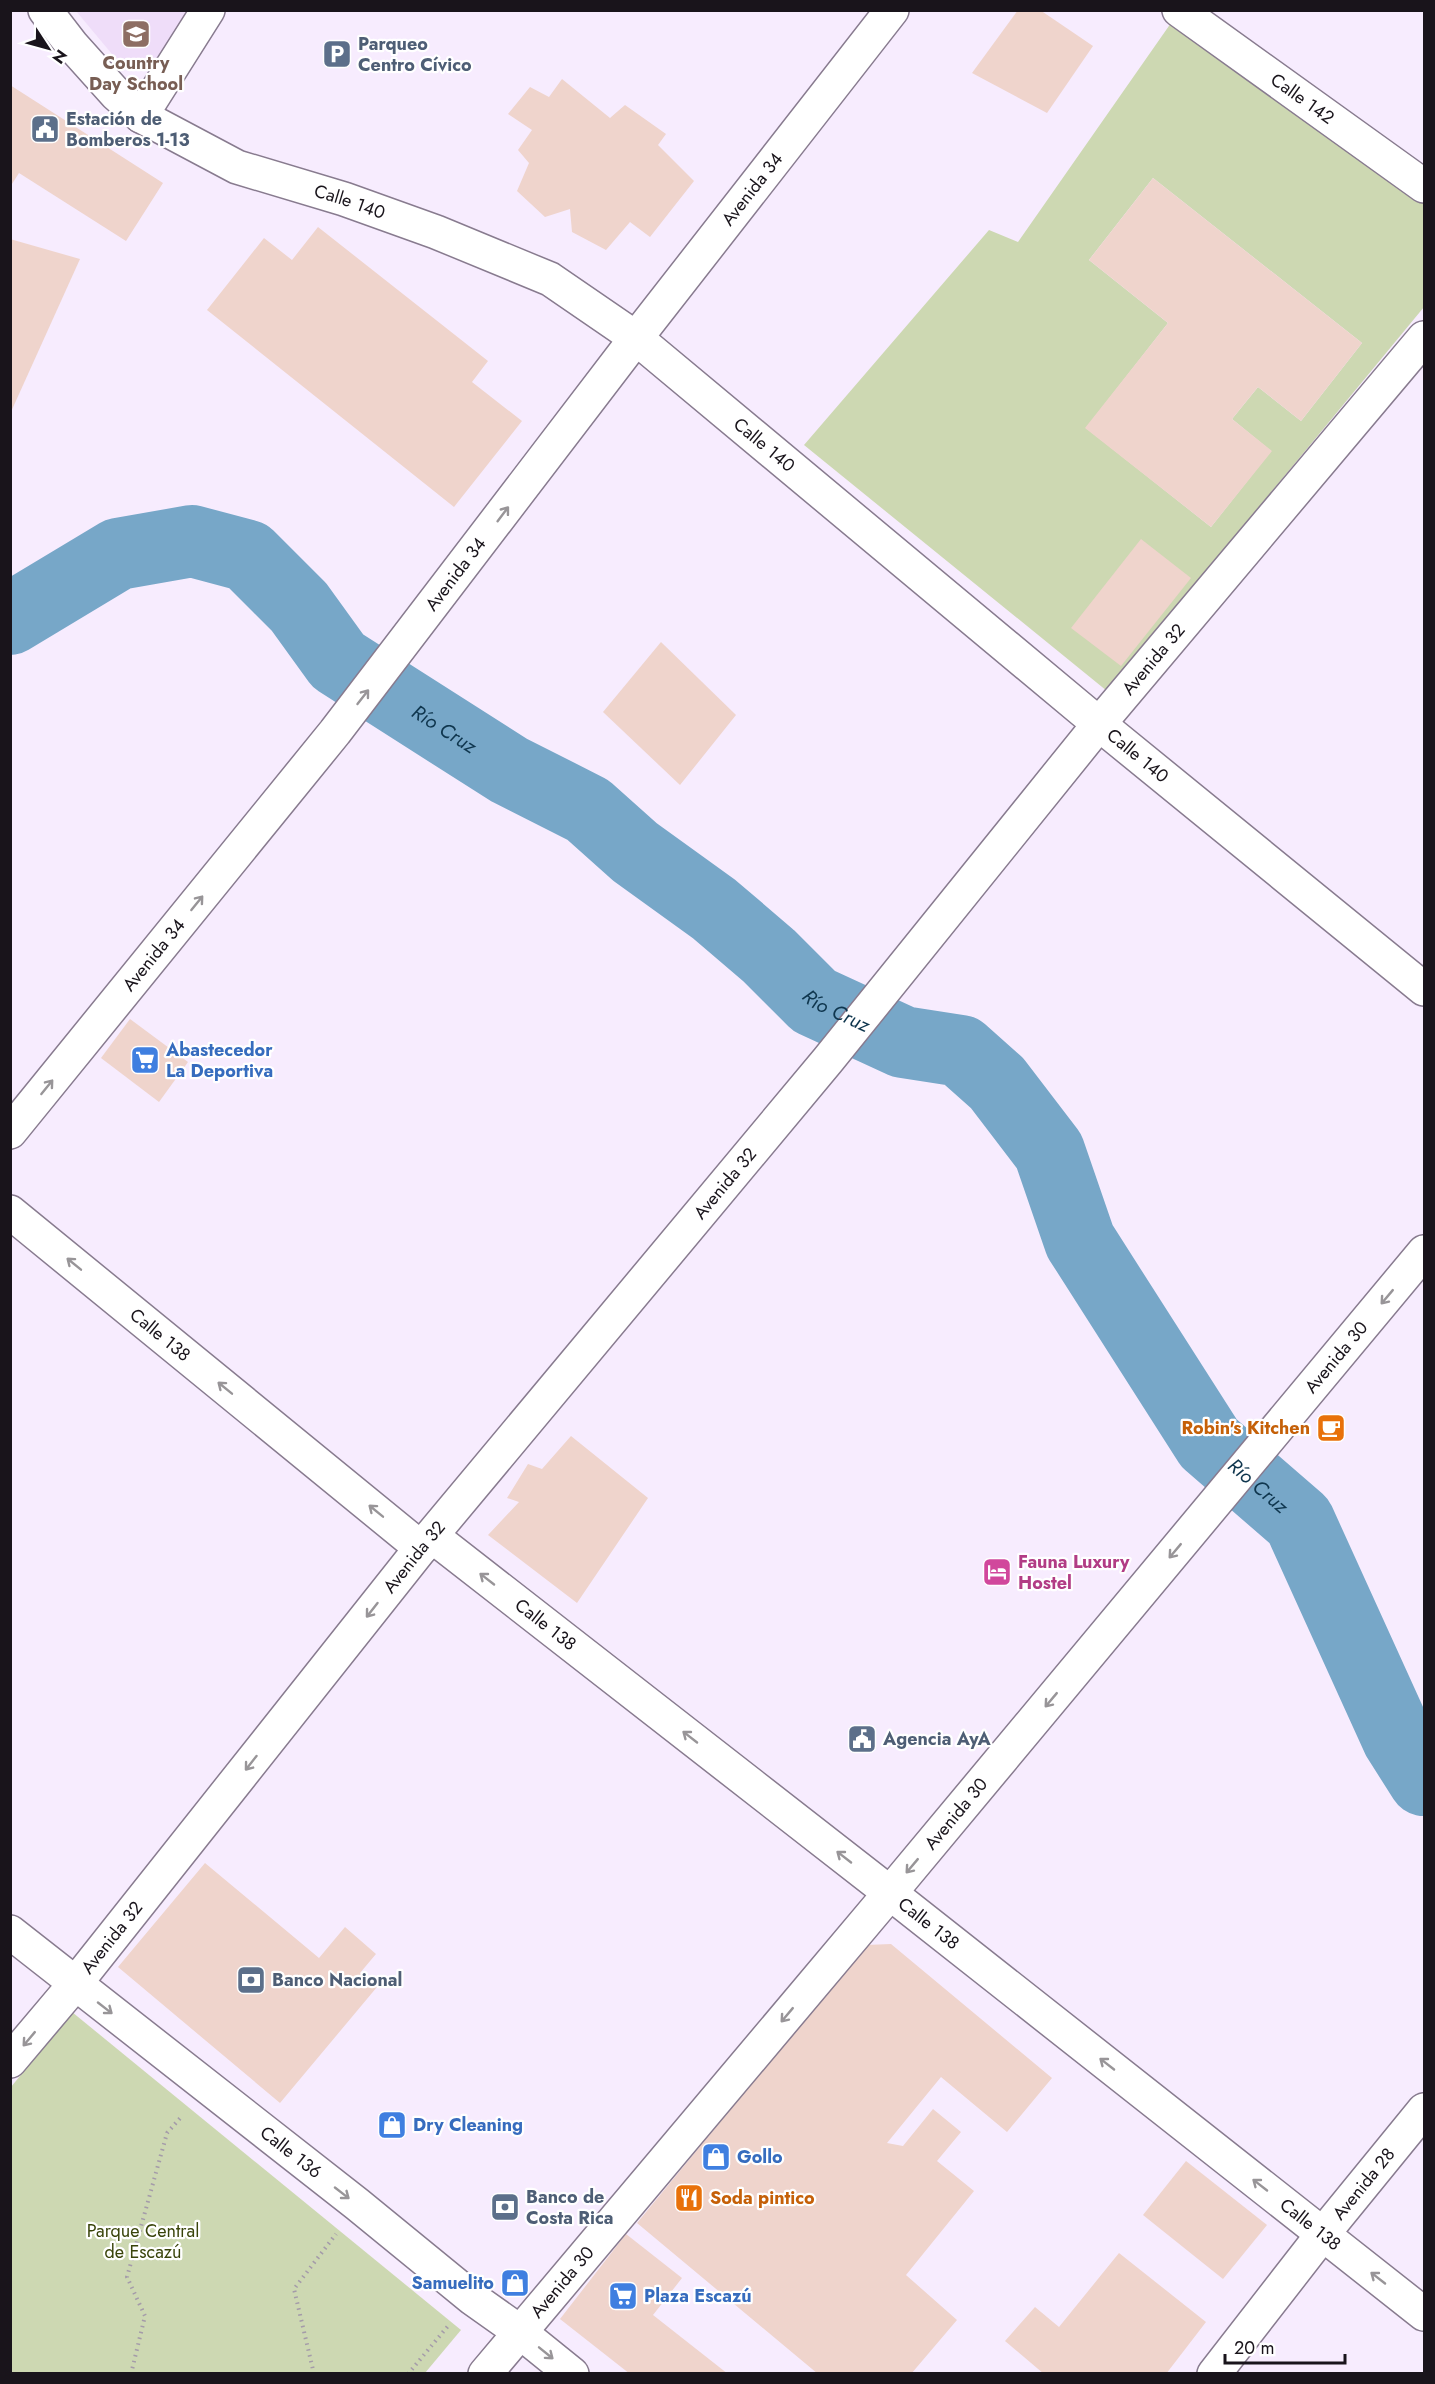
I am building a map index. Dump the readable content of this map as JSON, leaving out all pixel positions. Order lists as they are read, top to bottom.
{
  "streets": {
    "street": [
      "Calle 142",
      "Avenida 34",
      "Calle 140",
      "Avenida 32",
      "Calle 138",
      "Avenida 30",
      "Calle 136",
      "Avenida 28"
    ]
  },
  "crossings": [
    ["Avenida 34", "Calle 140"],
    ["Calle 140", "Avenida 32"],
    ["Avenida 32", "Calle 138"],
    ["Avenida 32", "Calle 136"],
    ["Calle 138", "Avenida 30"],
    ["Calle 138", "Avenida 28"],
    ["Avenida 30", "Calle 136"]
  ],
  "one_way": [
    "Avenida 34",
    "Calle 138",
    "Avenida 30",
    "Calle 136"
  ],
  "water": ["Río Cruz"],
  "parks": ["Parque Central de Escazú"],
  "places": {
    "school or university": ["Country Day School"],
    "parking": ["Parqueo Centro Cívico"],
    "public building": ["Estación de Bomberos 1-13", "Agencia AyA"],
    "supermarket": ["Abastecedor La Deportiva", "Plaza Escazú"],
    "cafe": ["Robin's Kitchen"],
    "hotel": ["Fauna Luxury Hostel"],
    "bank": ["Banco Nacional", "Banco de Costa Rica"],
    "shop": ["Dry Cleaning", "Gollo", "Samuelito"],
    "restaurant": ["Soda pintico"]
  },
  "scale_bar": "20 m",
  "north": "bottom right"
}
